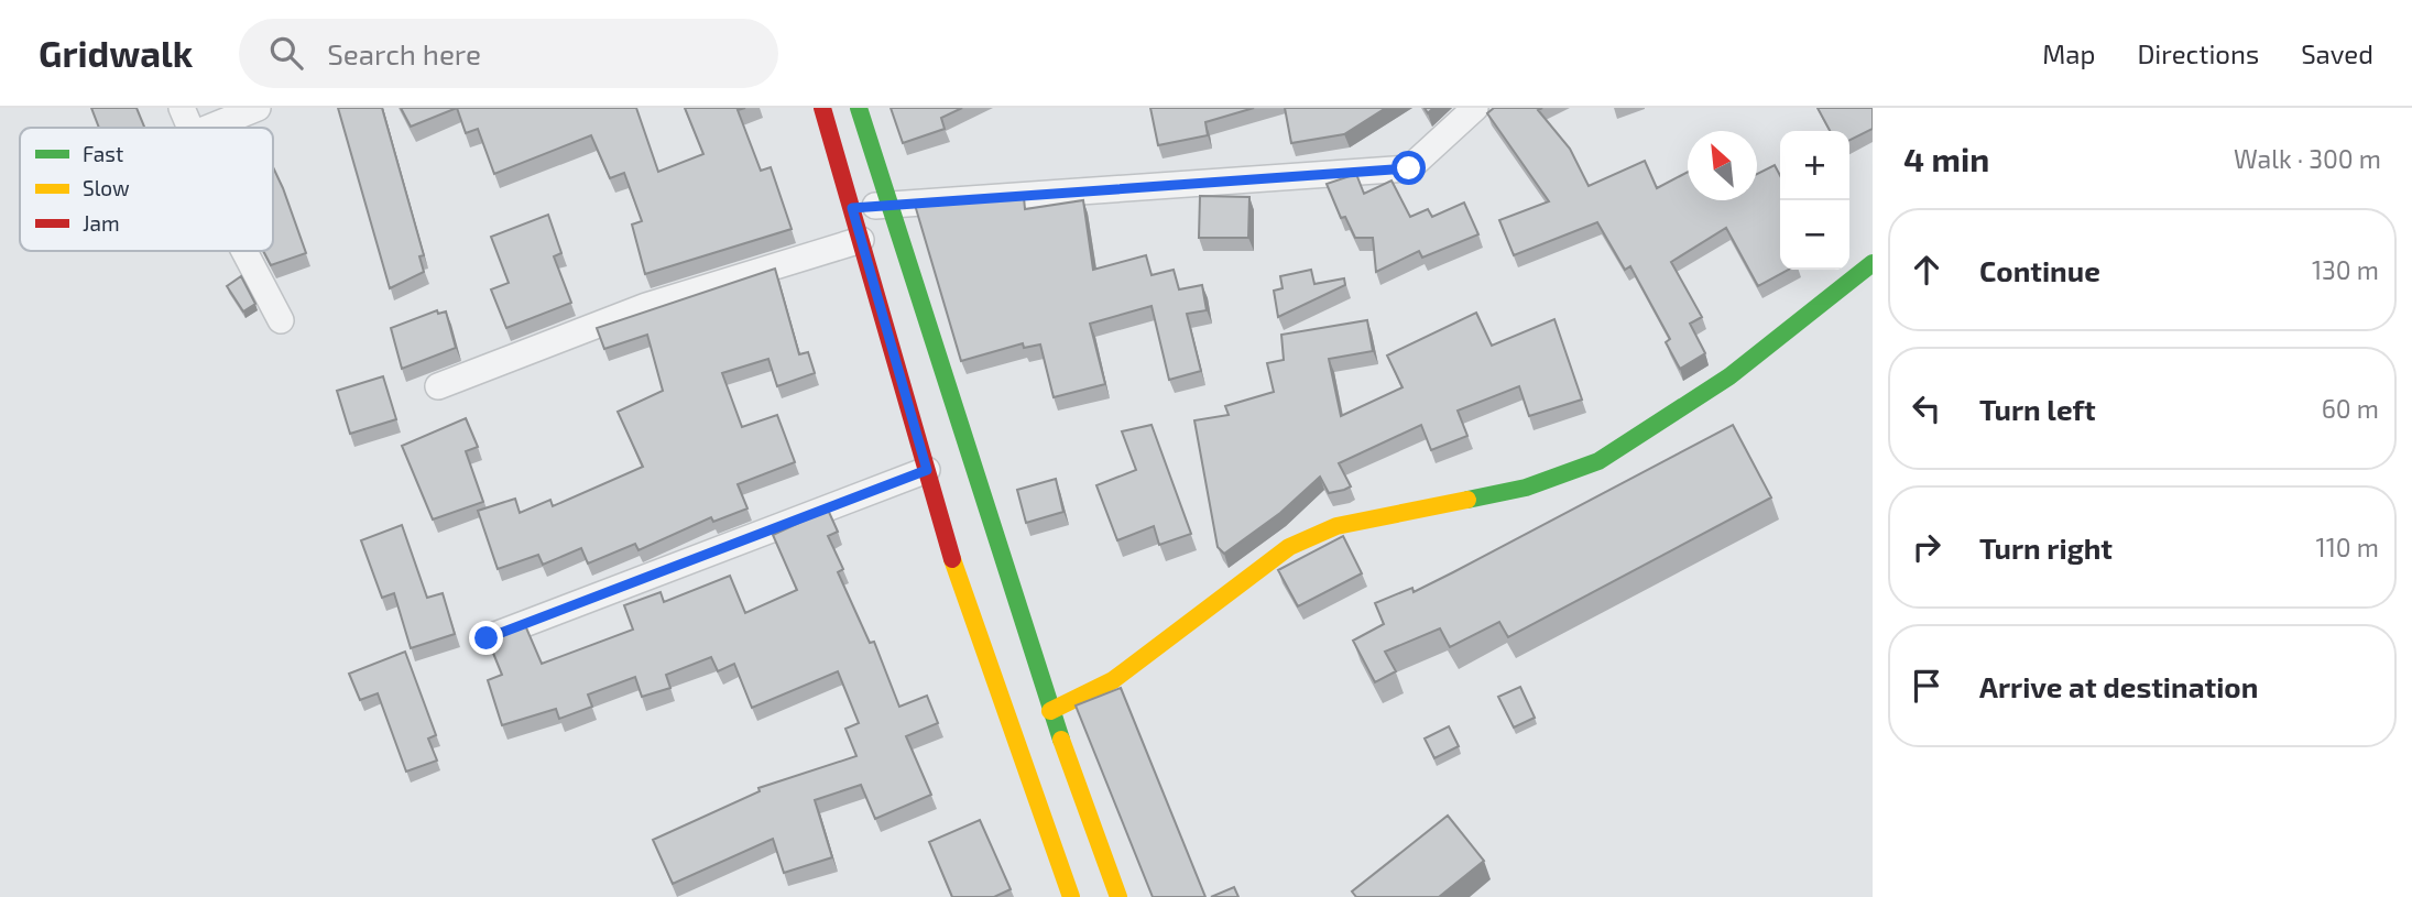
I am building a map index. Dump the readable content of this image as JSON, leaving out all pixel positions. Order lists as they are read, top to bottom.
{
  "legend": ["Fast", "Slow", "Jam"],
  "north": "top left",
  "page": {
    "header": "Gridwalk",
    "search": "Search here",
    "nav": ["Map", "Directions", "Saved"],
    "heading": ["4 min", "Walk · 300 m"],
    "map_buttons": ["+", "−"],
    "list": [
      ["Continue", "130 m"],
      ["Turn left", "60 m"],
      ["Turn right", "110 m"],
      "Arrive at destination"
    ]
  }
}
